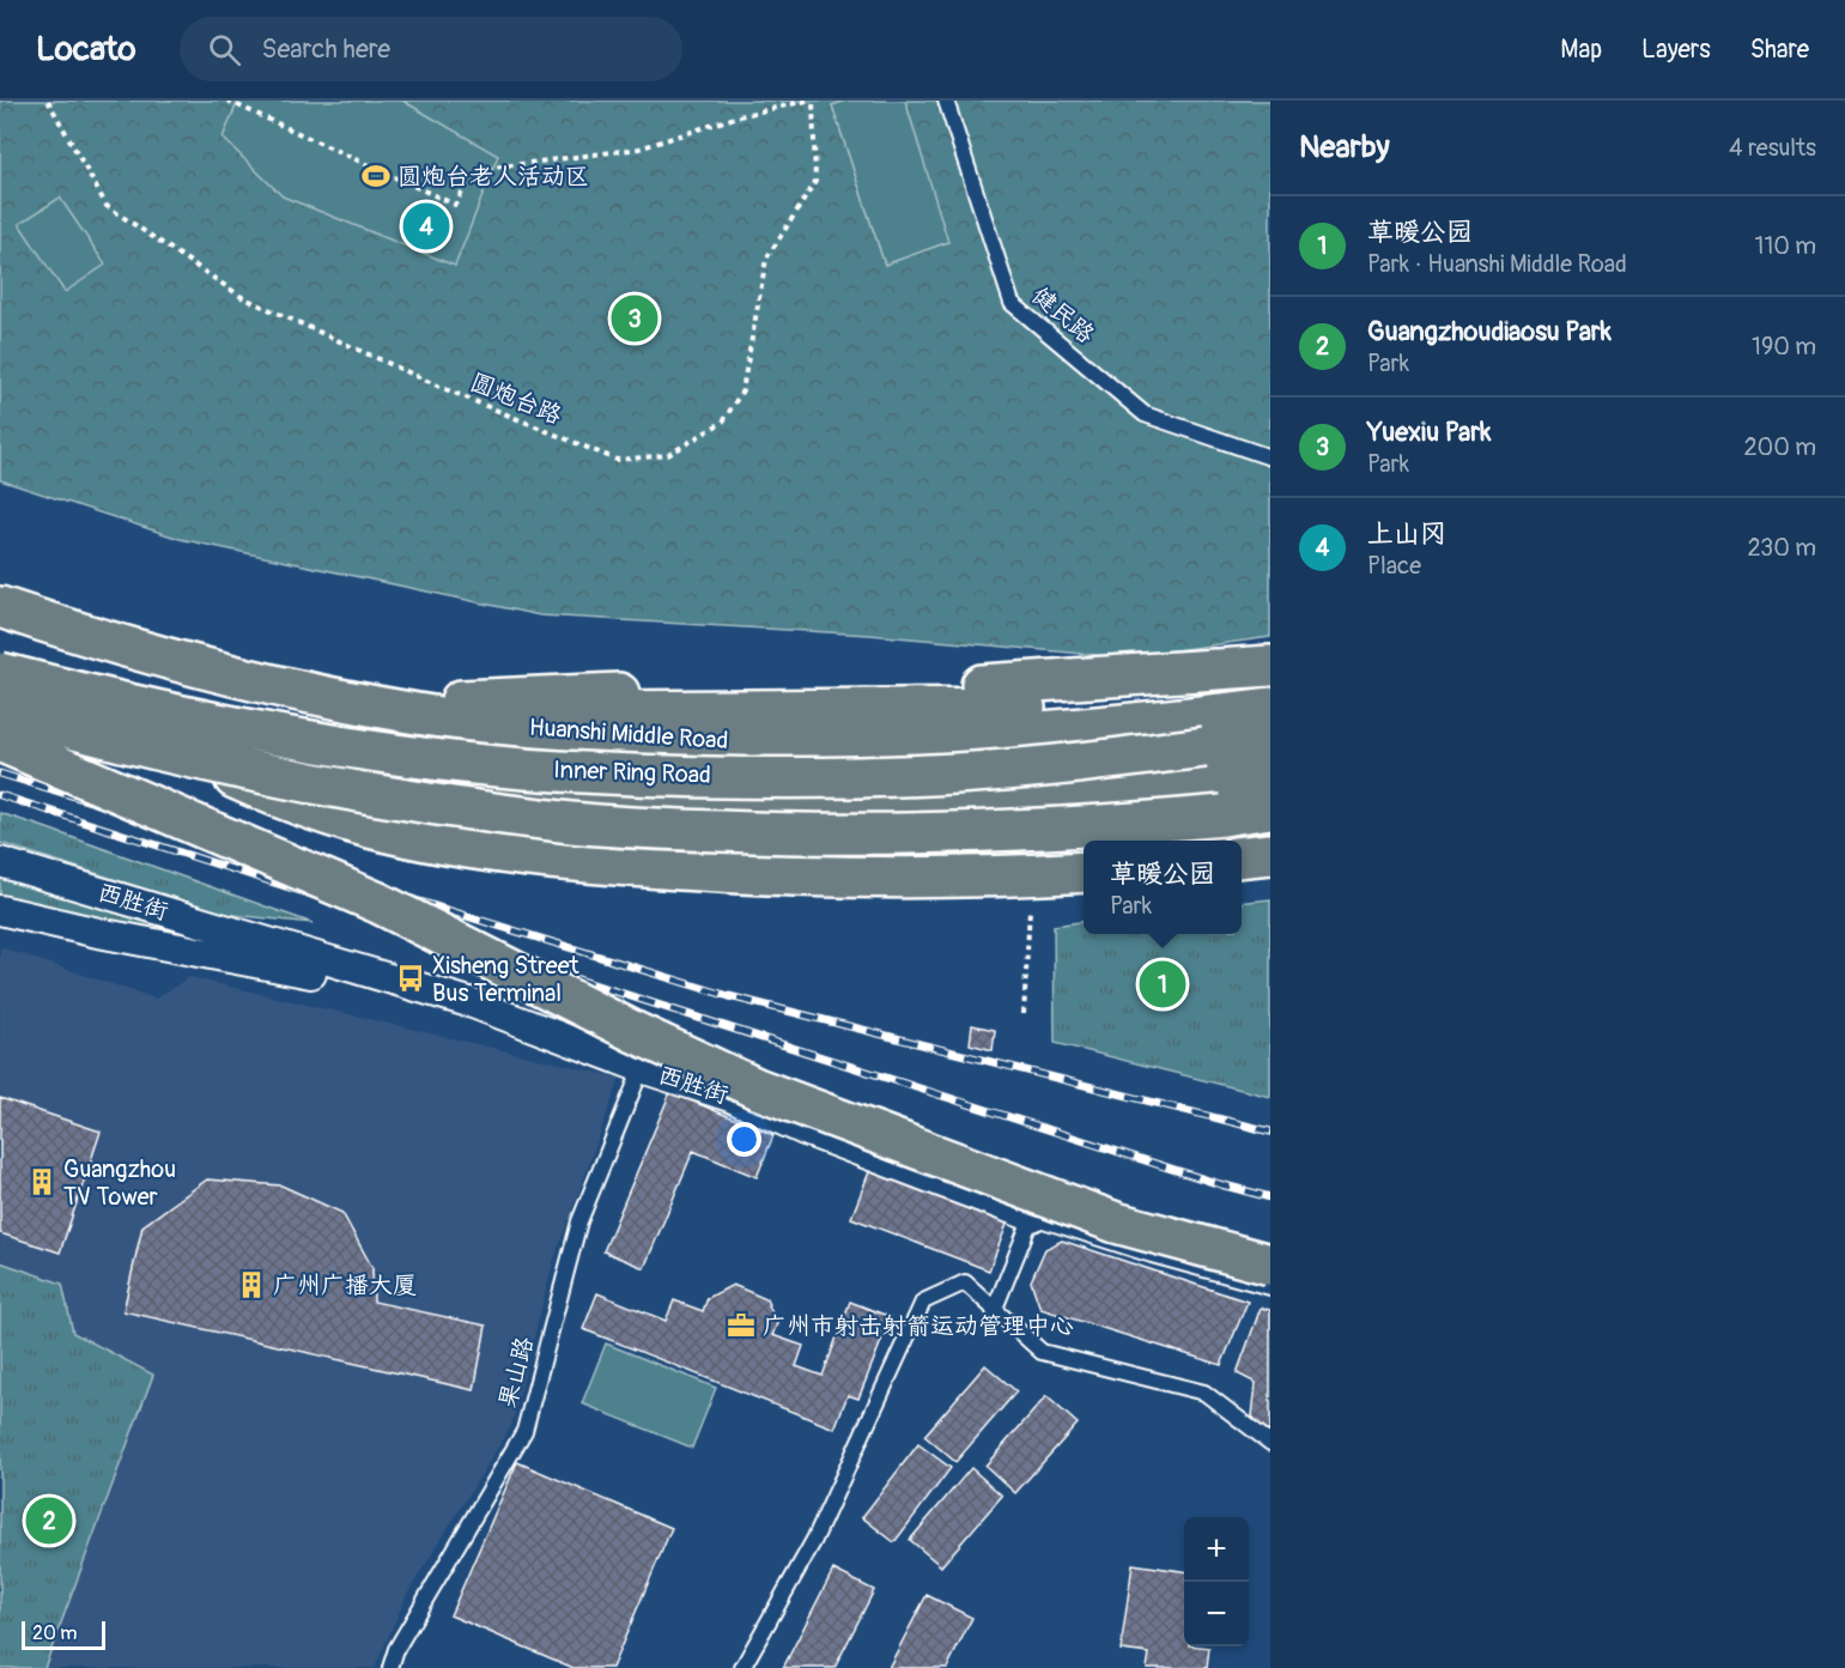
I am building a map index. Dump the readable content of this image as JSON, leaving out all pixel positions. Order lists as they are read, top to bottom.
{
  "streets": {
    "highway": ["Huanshi Middle Road", "Inner Ring Road"],
    "street": ["西胜街"],
    "lane": ["健民路", "果山路"],
    "path": ["圆炮台路"]
  },
  "crossings": [
    ["西胜街", "果山路"]
  ],
  "places": {
    "sports": ["圆炮台老人活动区"],
    "bus stop": ["Xisheng Street Bus Terminal"],
    "building": ["Guangzhou TV Tower", "广州广播大厦"],
    "office": ["广州市射击射箭运动管理中心"]
  },
  "scale_bar": "20 m",
  "page": {
    "header": "Locato",
    "search": "Search here",
    "nav": ["Map", "Layers", "Share"],
    "heading": ["Nearby", "4 results"],
    "list": [
      {
        "mark": "1",
        "name": "草暖公园",
        "note": "Park · Huanshi Middle Road",
        "value": "110 m"
      },
      {
        "mark": "2",
        "name": "Guangzhoudiaosu Park",
        "note": "Park",
        "value": "190 m"
      },
      {
        "mark": "3",
        "name": "Yuexiu Park",
        "note": "Park",
        "value": "200 m"
      },
      {
        "mark": "4",
        "name": "上山冈",
        "note": "Place",
        "value": "230 m"
      }
    ],
    "pins": [
      "4",
      "3",
      "1",
      "2"
    ],
    "popup": ["草暖公园", "Park"],
    "map_buttons": ["+", "−"],
    "scale": "20 m"
  }
}
